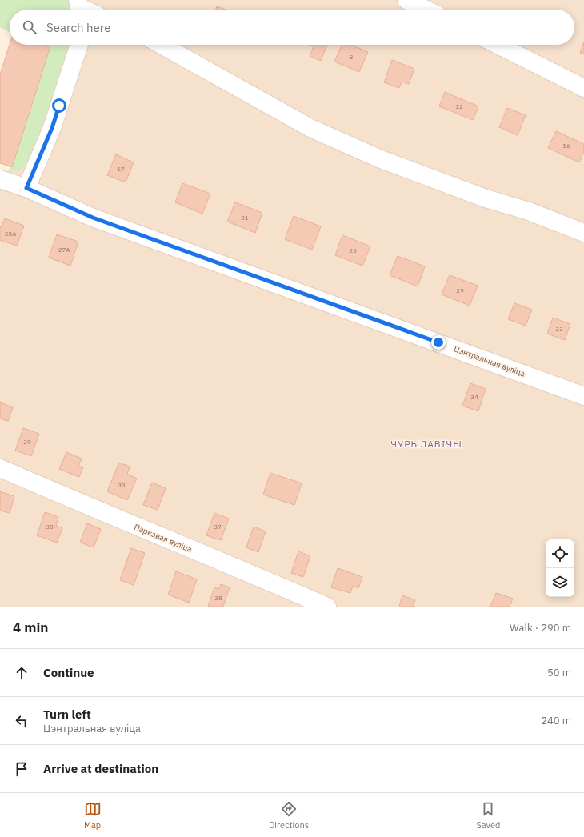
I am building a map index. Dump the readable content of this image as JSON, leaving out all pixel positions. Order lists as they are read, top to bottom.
{
  "streets": {
    "street": ["Цэнтральная вуліца", "Паркавая вуліца"]
  },
  "districts": ["ЧУРЫЛАВІЧЫ"],
  "house_numbers": [
    "8",
    "12",
    "16",
    "17",
    "21",
    "25А",
    "27А",
    "25",
    "29",
    "33",
    "34",
    "29",
    "33",
    "30",
    "37",
    "38"
  ],
  "page": {
    "search": "Search here",
    "heading": ["4 min", "Walk · 290 m"],
    "list": [
      ["Continue", "50 m"],
      ["Turn left", "Цэнтральная вуліца", "240 m"],
      "Arrive at destination"
    ],
    "nav": ["Map", "Directions", "Saved"]
  }
}
